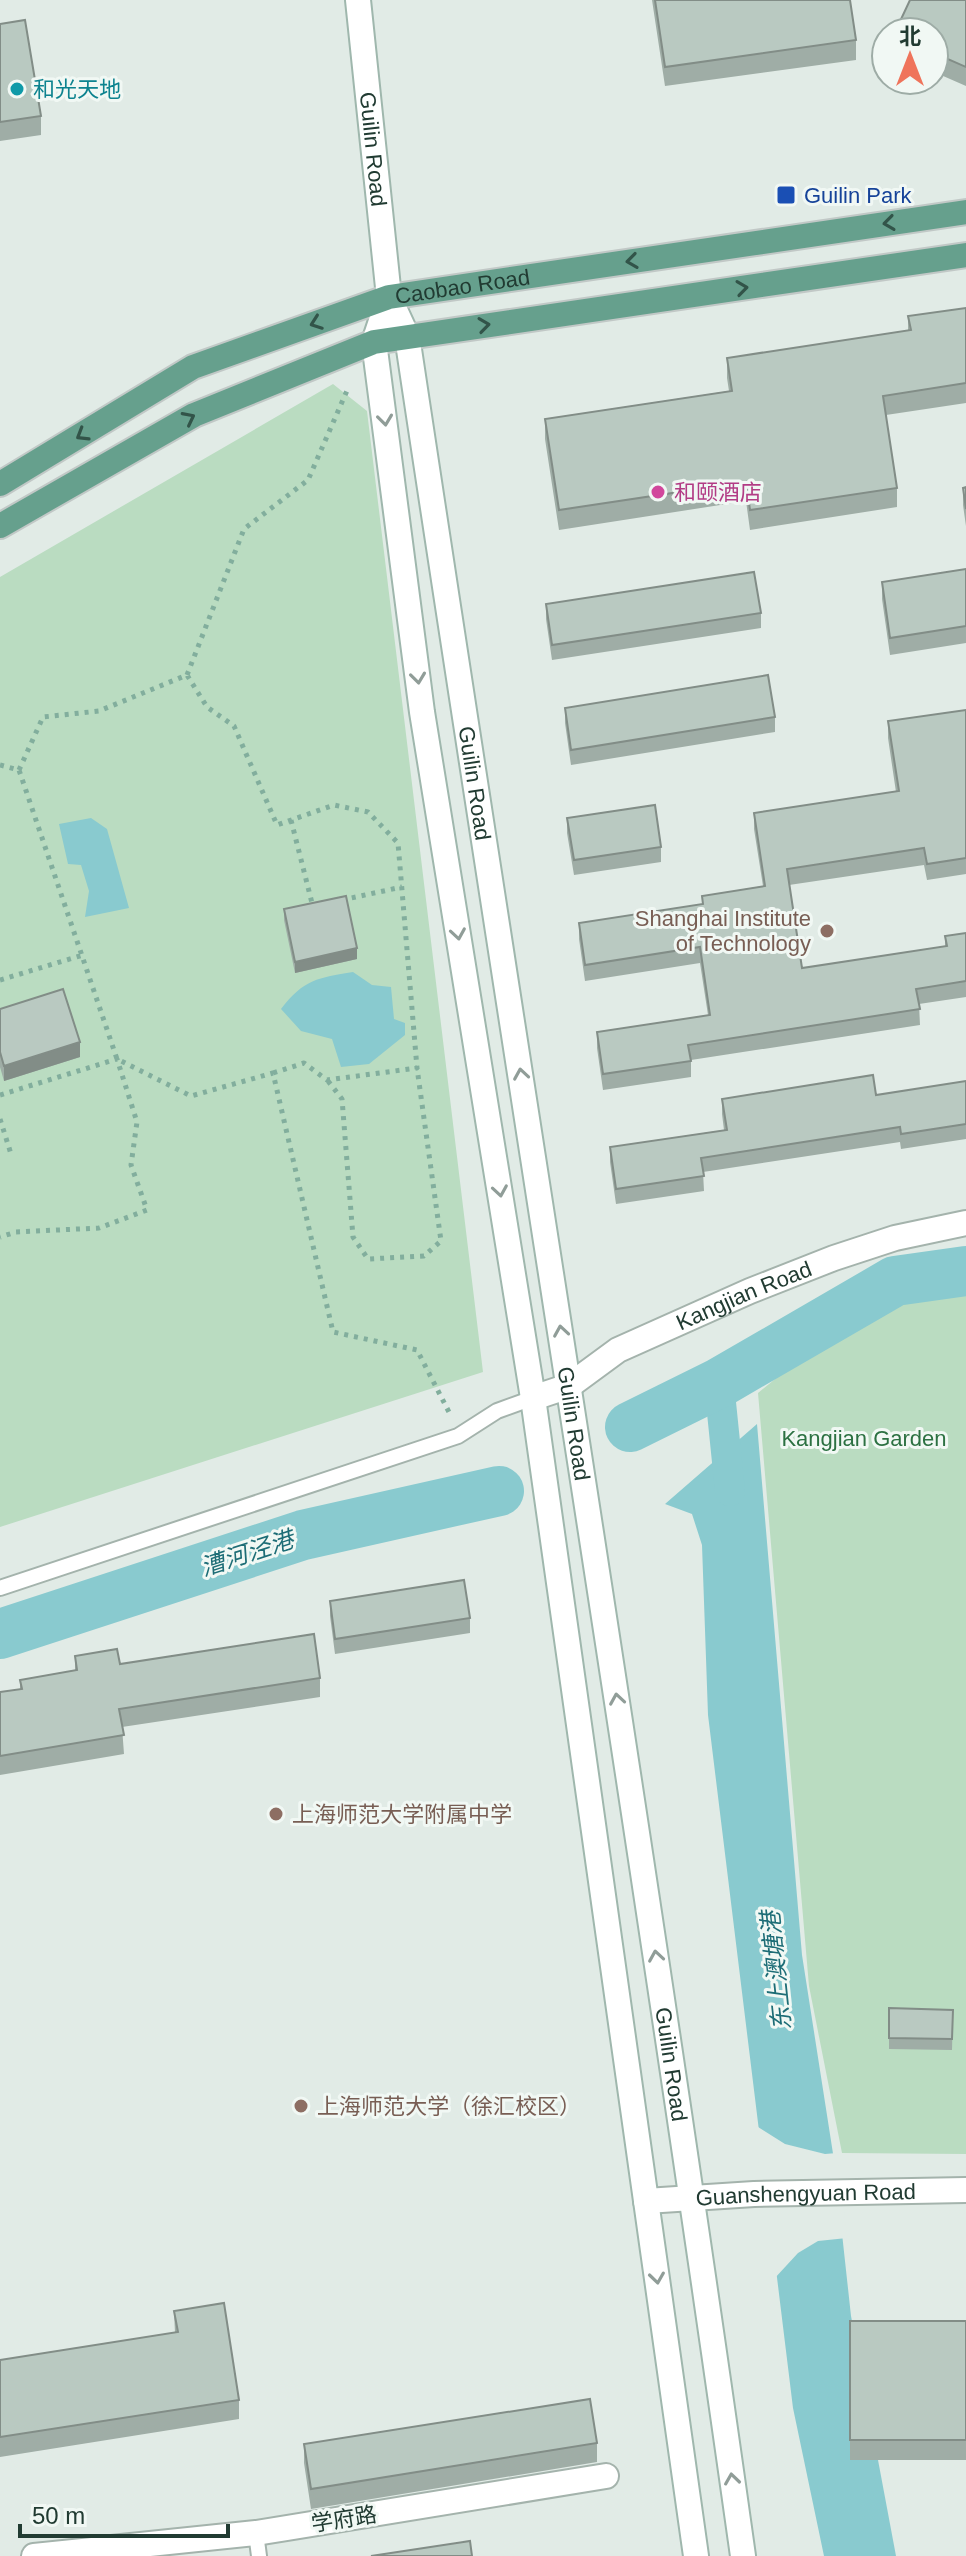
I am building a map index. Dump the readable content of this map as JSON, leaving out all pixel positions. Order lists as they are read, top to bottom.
{
  "streets": {
    "main road": [
      "Guilin Road",
      "Caobao Road",
      "Kangjian Road",
      "Guanshengyuan Road",
      "学府路"
    ]
  },
  "crossings": [
    ["Guilin Road", "Caobao Road"],
    ["Guilin Road", "Kangjian Road"],
    ["Guilin Road", "Guanshengyuan Road"]
  ],
  "water": ["漕河泾港", "东上澳塘港"],
  "parks": ["Kangjian Garden"],
  "places": {
    "other": [
      "和光天地",
      "和颐酒店",
      "Shanghai Institute of Technology",
      "上海师范大学附属中学",
      "上海师范大学（徐汇校区）"
    ],
    "transit": ["Guilin Park"]
  },
  "scale_bar": "50 m",
  "north": "top"
}
